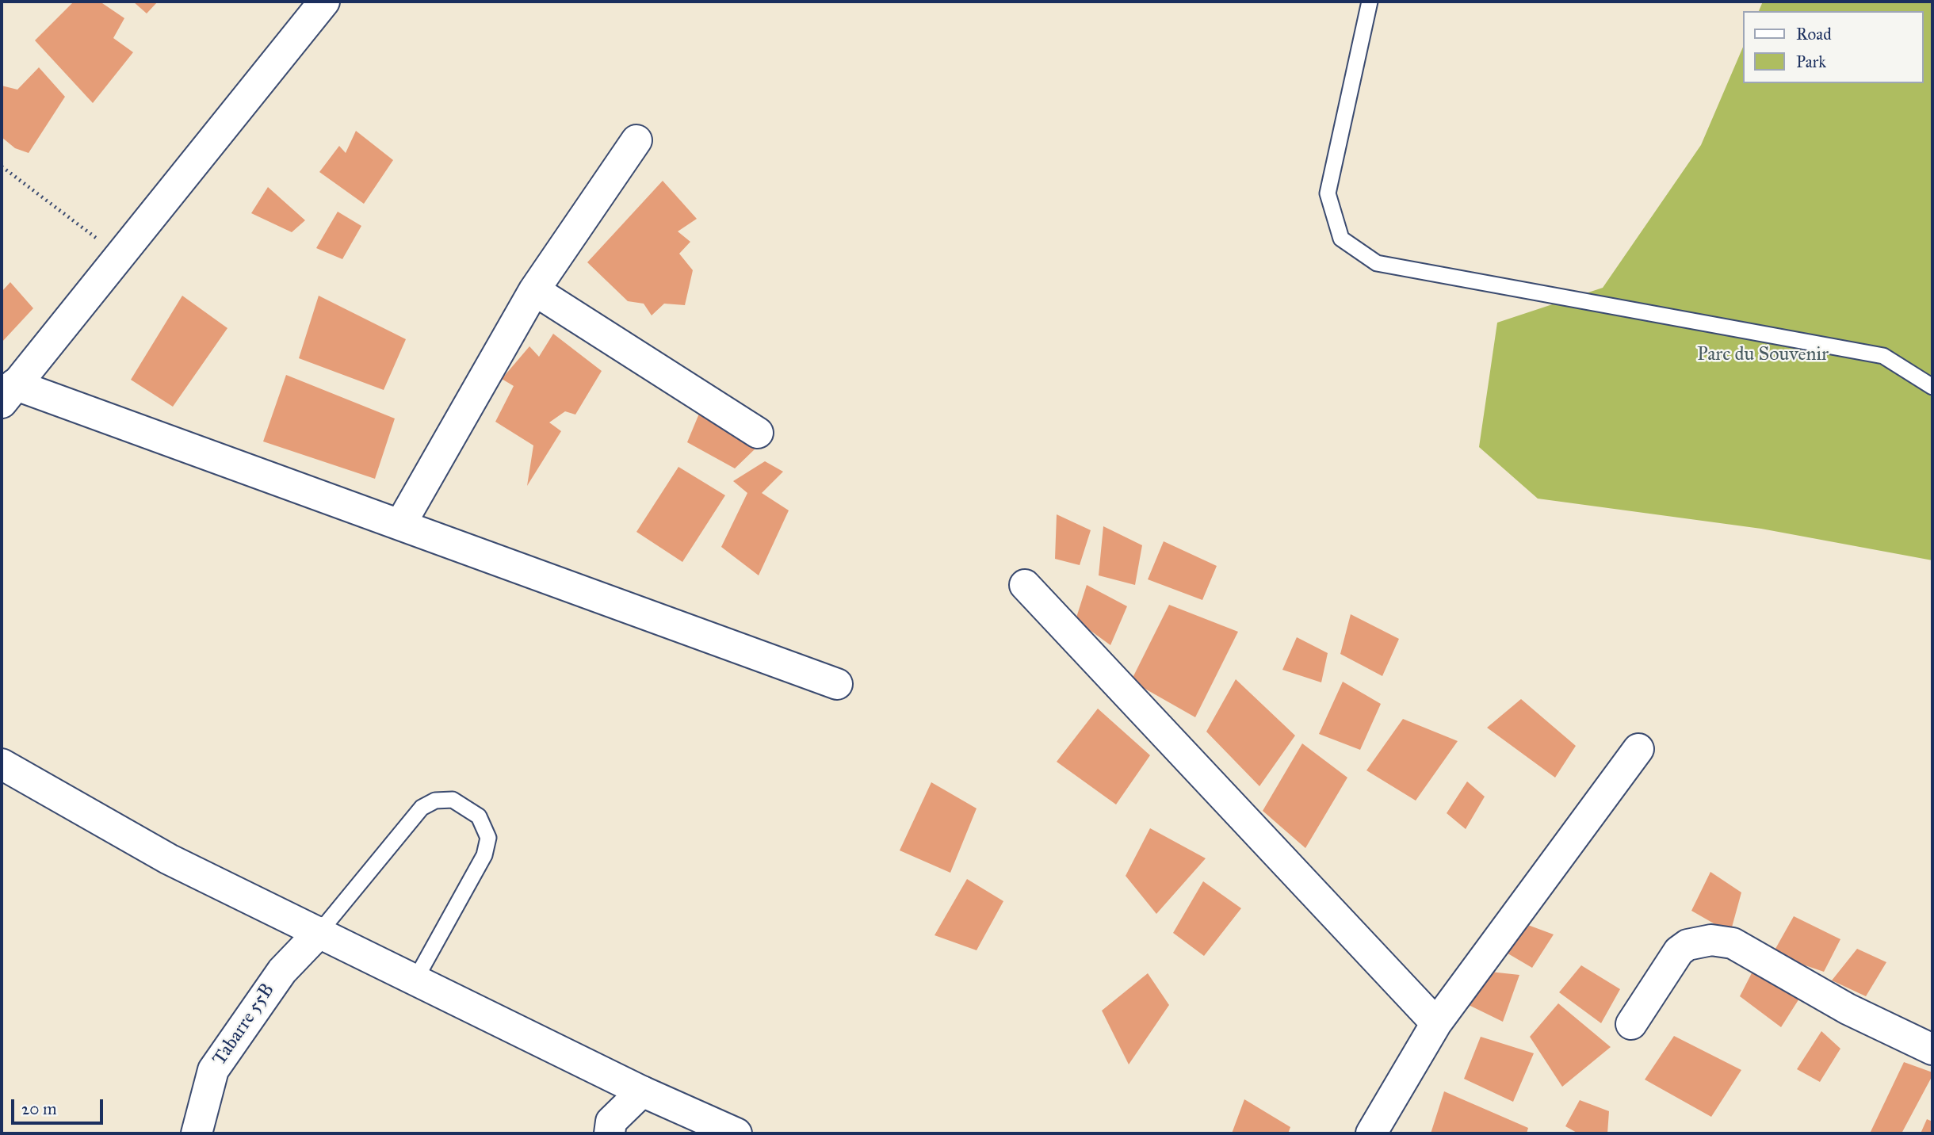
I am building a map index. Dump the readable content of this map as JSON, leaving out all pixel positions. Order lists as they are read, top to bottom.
{
  "streets": {
    "street": ["Tabarre 55B"]
  },
  "parks": ["Parc du Souvenir"],
  "legend": ["Road", "Park"],
  "scale_bar": "20 m"
}
